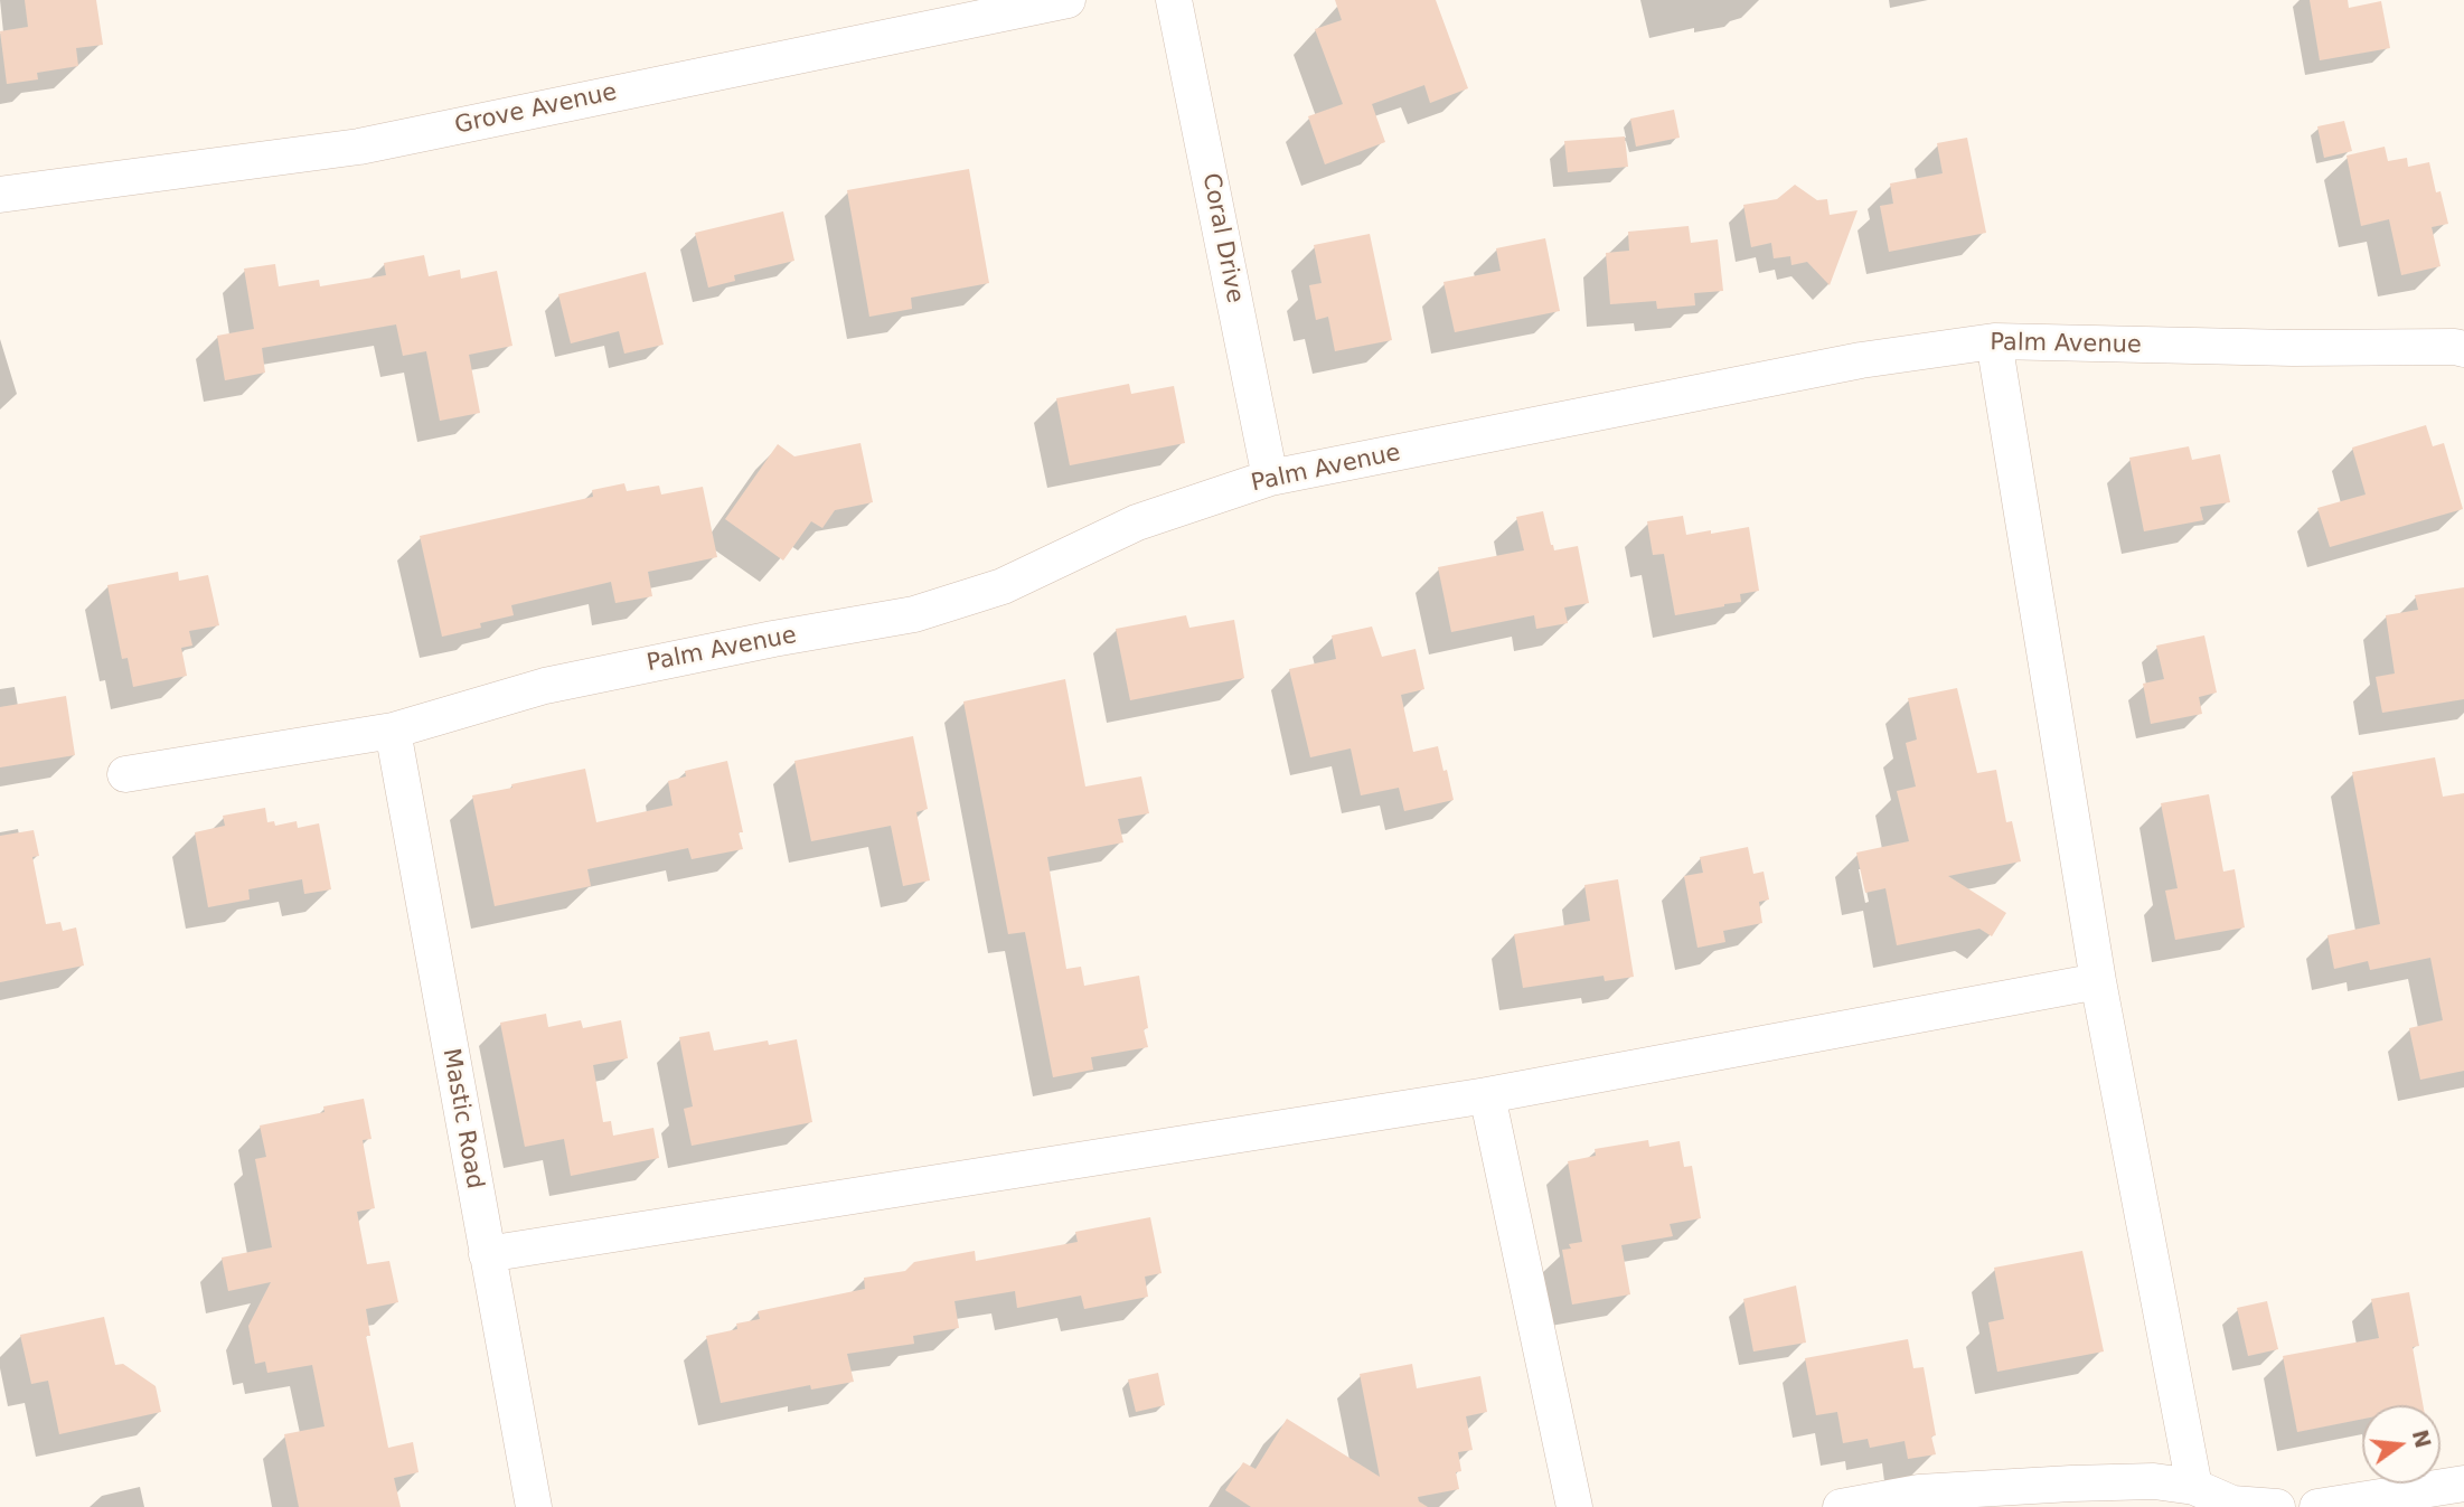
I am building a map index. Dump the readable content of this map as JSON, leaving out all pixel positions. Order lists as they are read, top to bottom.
{
  "streets": {
    "street": [
      "Grove Avenue",
      "Coral Drive",
      "Palm Avenue",
      "Mastic Road"
    ]
  },
  "crossings": [
    ["Coral Drive", "Palm Avenue"],
    ["Palm Avenue", "Mastic Road"]
  ],
  "north": "right"
}
